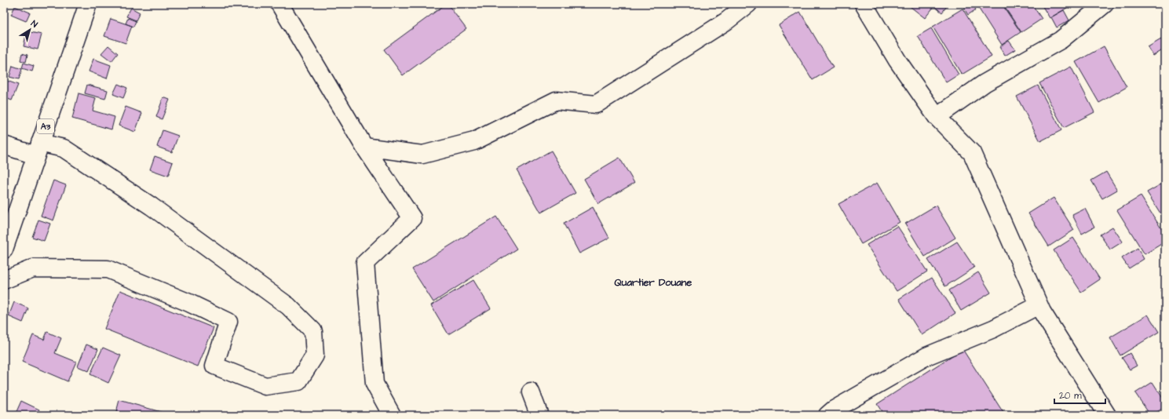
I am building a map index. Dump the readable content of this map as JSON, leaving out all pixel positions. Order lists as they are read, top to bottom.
{
  "streets": {
    "main road": ["A3"]
  },
  "districts": ["Quartier Douane"],
  "scale_bar": "20 m",
  "north": "top right"
}
